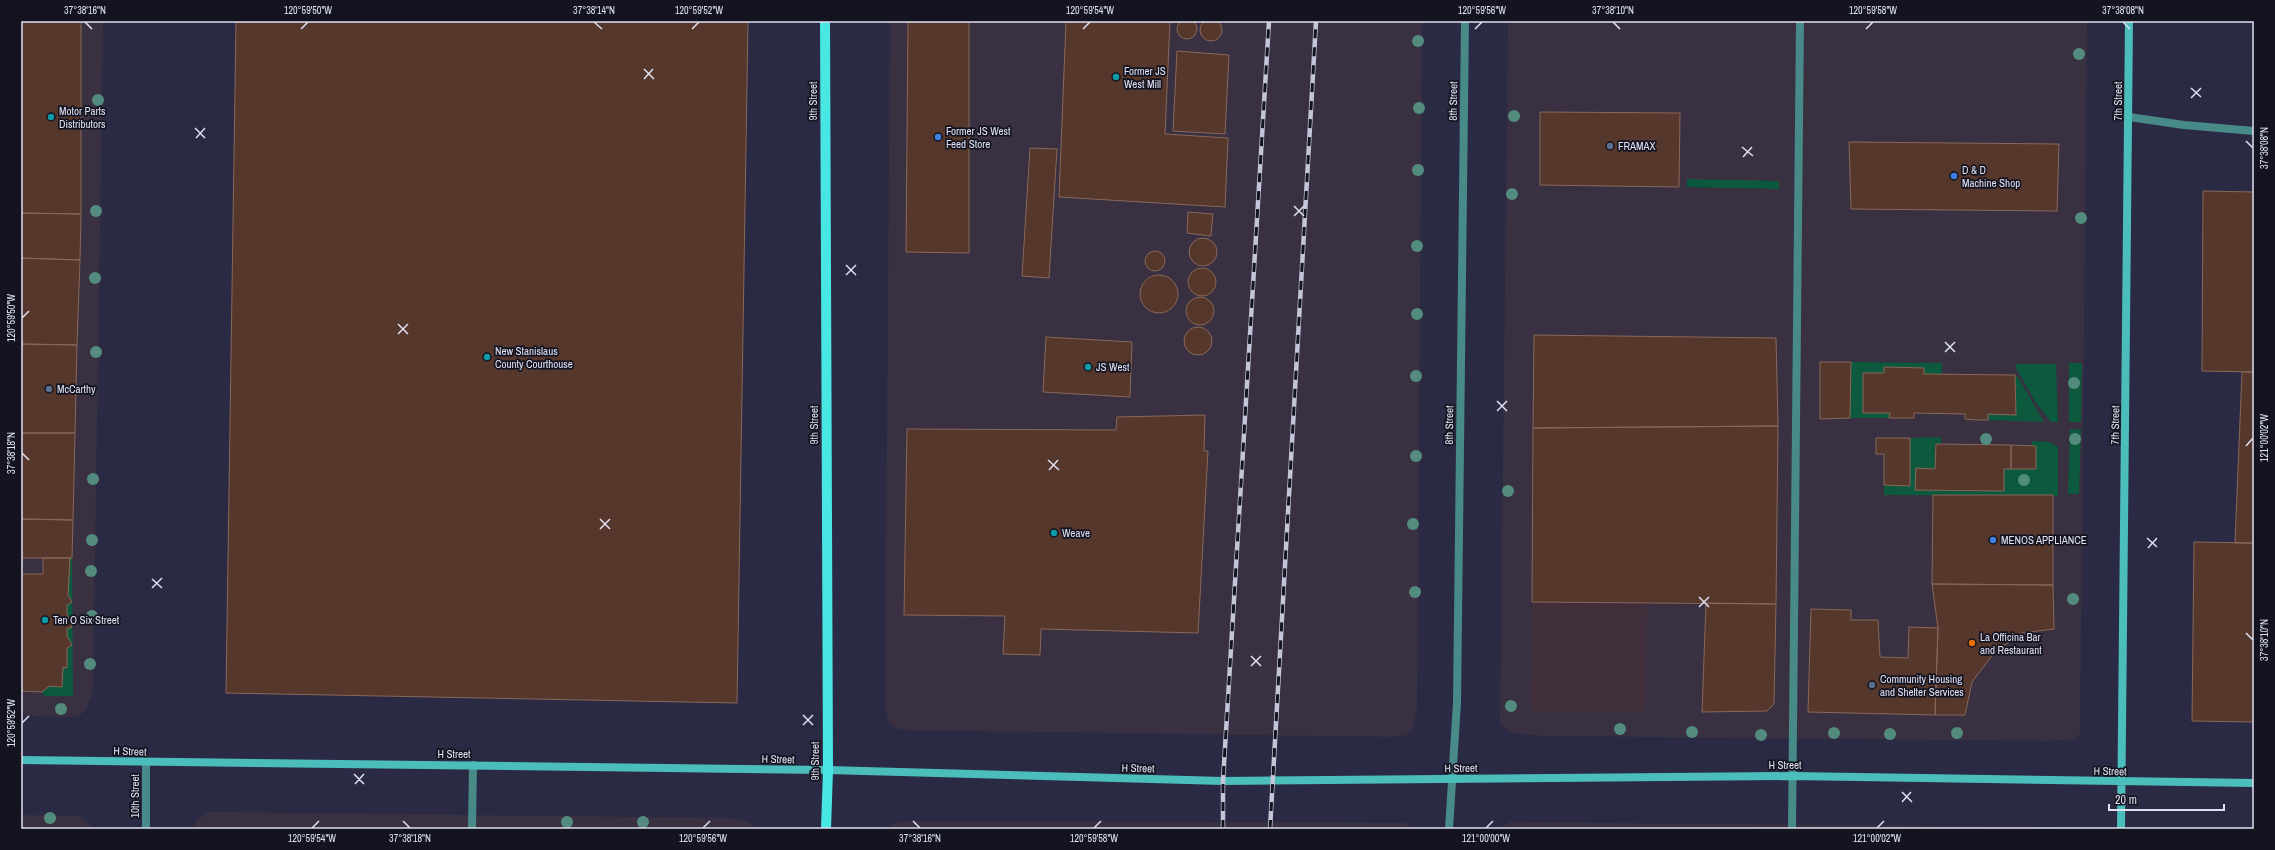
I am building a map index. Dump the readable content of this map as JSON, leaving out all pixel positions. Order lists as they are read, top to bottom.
{
  "streets": {
    "main road": ["9th Street", "7th Street", "H Street"],
    "street": ["8th Street", "10th Street"]
  },
  "crossings": [
    ["9th Street", "H Street"],
    ["8th Street", "H Street"],
    ["7th Street", "H Street"],
    ["H Street", "10th Street"]
  ],
  "places": [
    "Former JS West Mill",
    "Motor Parts Distributors",
    "Former JS West Feed Store",
    "FRAMAX",
    "D & D Machine Shop",
    "New Stanislaus County Courthouse",
    "JS West",
    "McCarthy",
    "Weave",
    "MENOS APPLIANCE",
    "Ten O Six Street",
    "La Officina Bar and Restaurant",
    "Community Housing and Shelter Services"
  ],
  "scale_bar": "20 m",
  "coordinates": [
    "37°38'16\"N",
    "120°59'50\"W",
    "37°38'14\"N",
    "120°59'52\"W",
    "120°59'54\"W",
    "120°59'56\"W",
    "37°38'10\"N",
    "120°59'58\"W",
    "37°38'08\"N",
    "121°00'02\"W",
    "37°38'18\"N",
    "121°00'00\"W"
  ]
}
